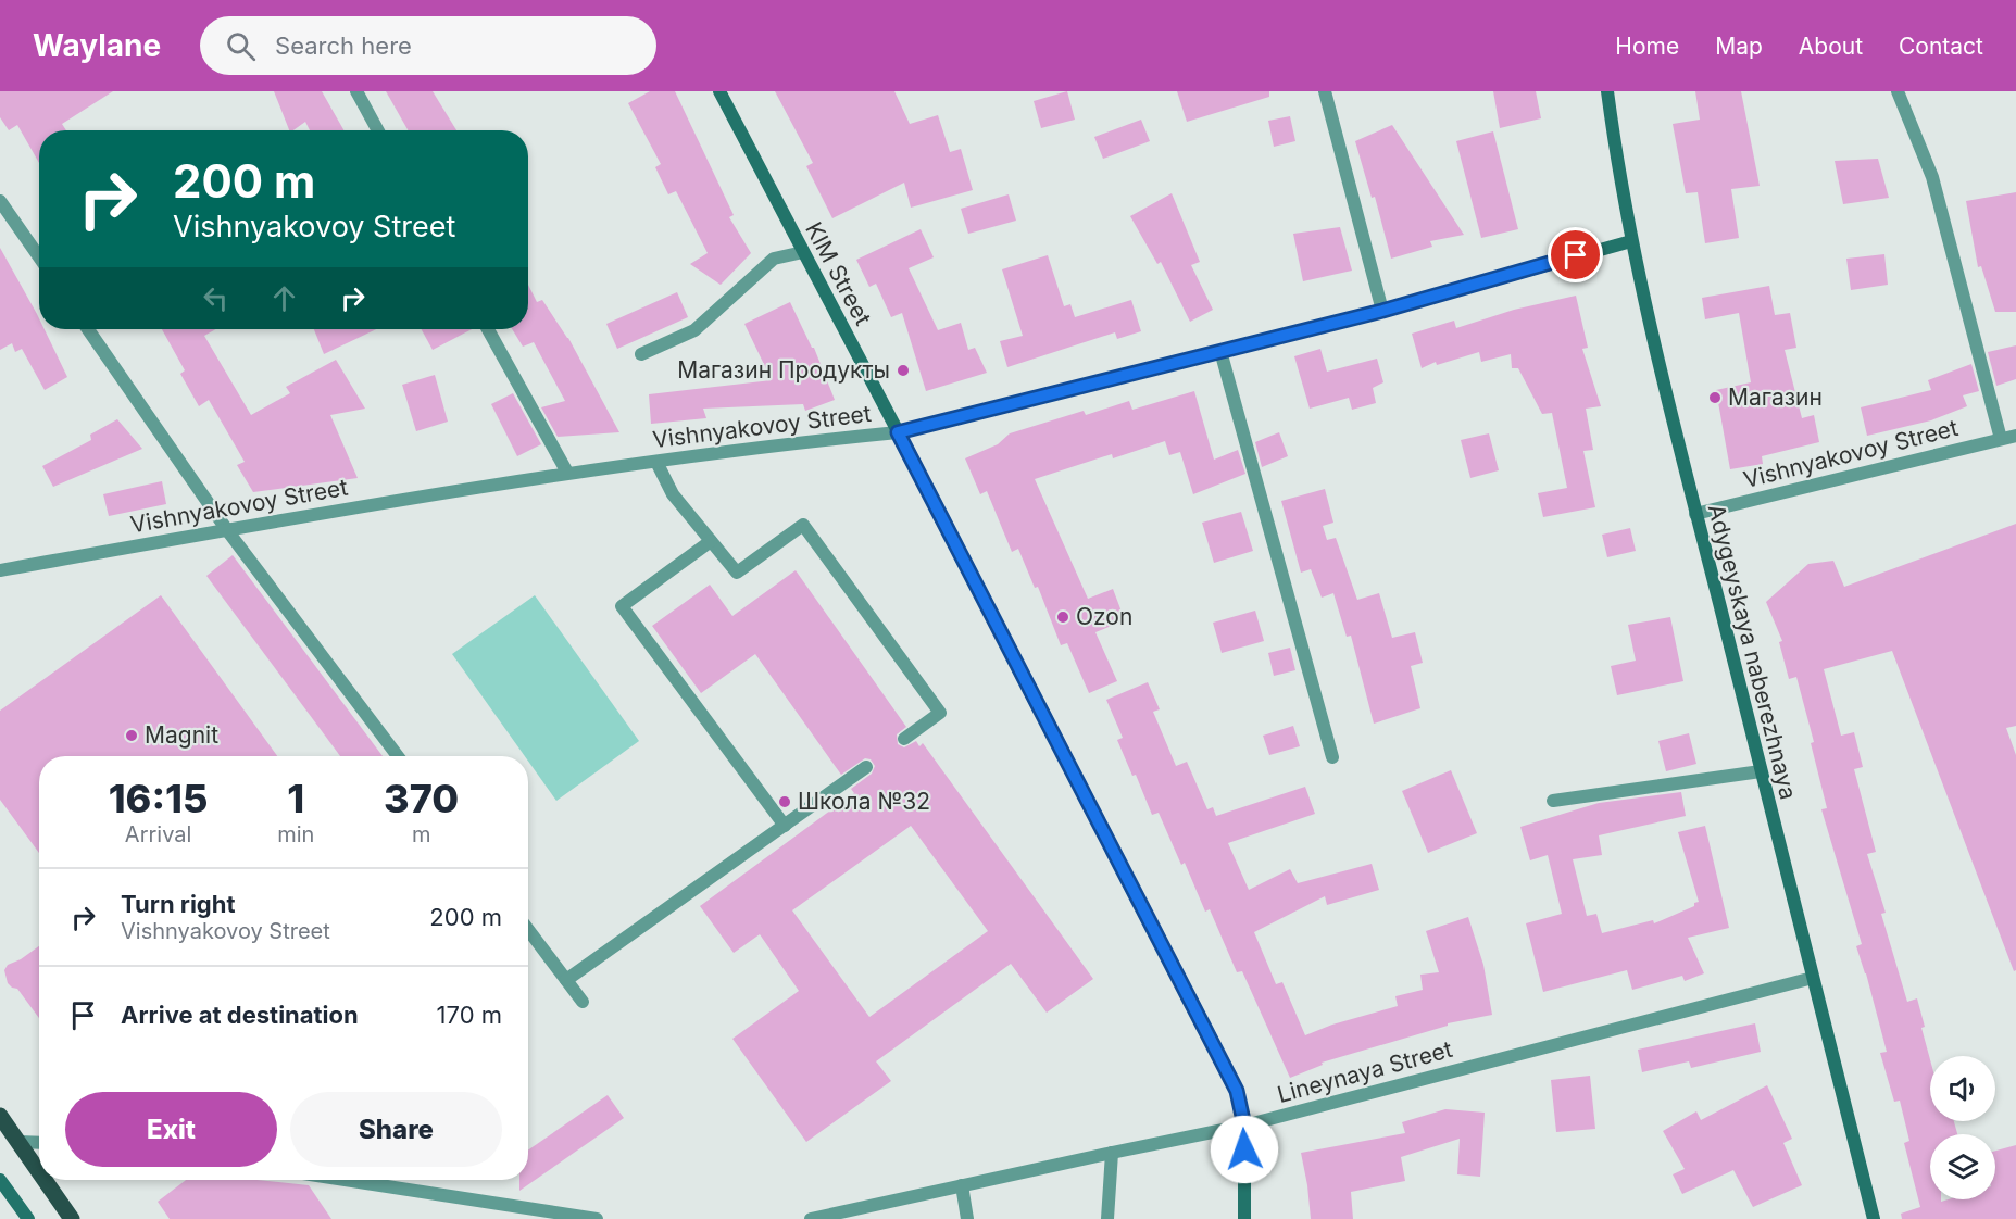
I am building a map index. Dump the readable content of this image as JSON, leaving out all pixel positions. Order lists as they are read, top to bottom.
{
  "streets": {
    "street": [
      "KIM Street",
      "Vishnyakovoy Street",
      "Adygeyskaya naberezhnaya",
      "Lineynaya Street"
    ]
  },
  "crossings": [
    ["KIM Street", "Vishnyakovoy Street"],
    ["KIM Street", "Lineynaya Street"],
    ["Vishnyakovoy Street", "Adygeyskaya naberezhnaya"],
    ["Adygeyskaya naberezhnaya", "Lineynaya Street"]
  ],
  "places": [
    "Магазин Продукты",
    "Магазин",
    "Ozon",
    "Magnit",
    "Школа №32"
  ],
  "page": {
    "header": "Waylane",
    "search": "Search here",
    "nav": [
      "Home",
      "Map",
      "About",
      "Contact"
    ],
    "turn": ["200 m", "Vishnyakovoy Street"],
    "eta": [
      "16:15",
      "Arrival",
      "1",
      "min",
      "370",
      "m"
    ],
    "list": [
      {
        "name": "Turn right",
        "note": "Vishnyakovoy Street",
        "value": "200 m"
      },
      {
        "name": "Arrive at destination",
        "value": "170 m"
      }
    ],
    "buttons": ["Exit", "Share"]
  }
}
